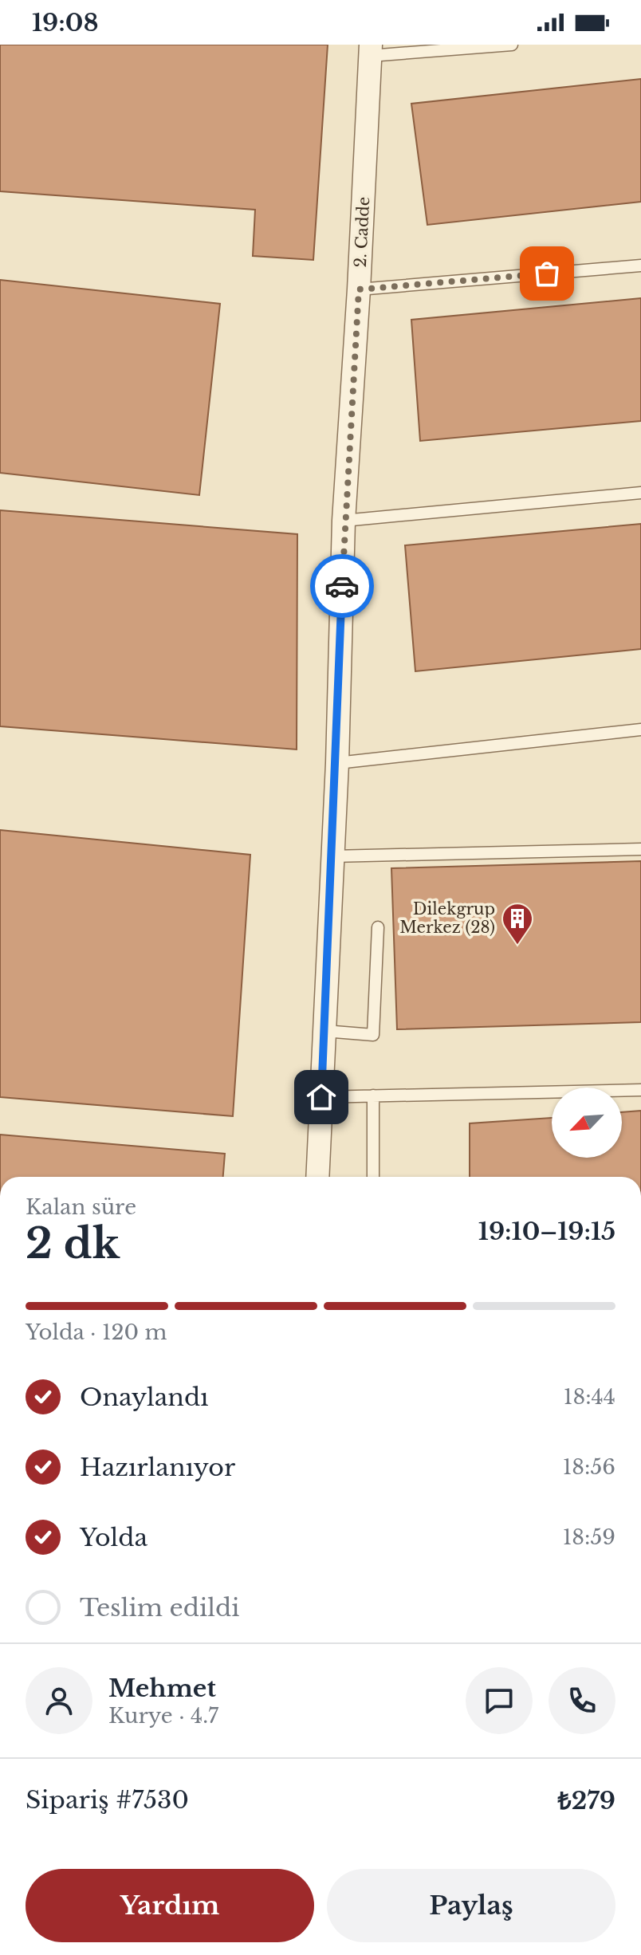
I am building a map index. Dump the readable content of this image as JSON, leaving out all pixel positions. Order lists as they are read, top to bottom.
{
  "streets": {
    "street": ["2. Cadde"]
  },
  "places": {
    "building": ["Dilekgrup Merkez (28)"]
  },
  "north": "bottom left",
  "page": {
    "status": "19:08",
    "heading": ["2 dk", "Kalan süre", "19:10–19:15"],
    "panel": [
      "Mehmet",
      "Kurye · 4.7",
      "Sipariş #7530",
      "₺279"
    ],
    "bar": "Yolda · 120 m",
    "list": [
      ["Onaylandı", "18:44"],
      ["Hazırlanıyor", "18:56"],
      ["Yolda", "18:59"],
      "Teslim edildi"
    ],
    "buttons": ["Yardım", "Paylaş"]
  }
}
